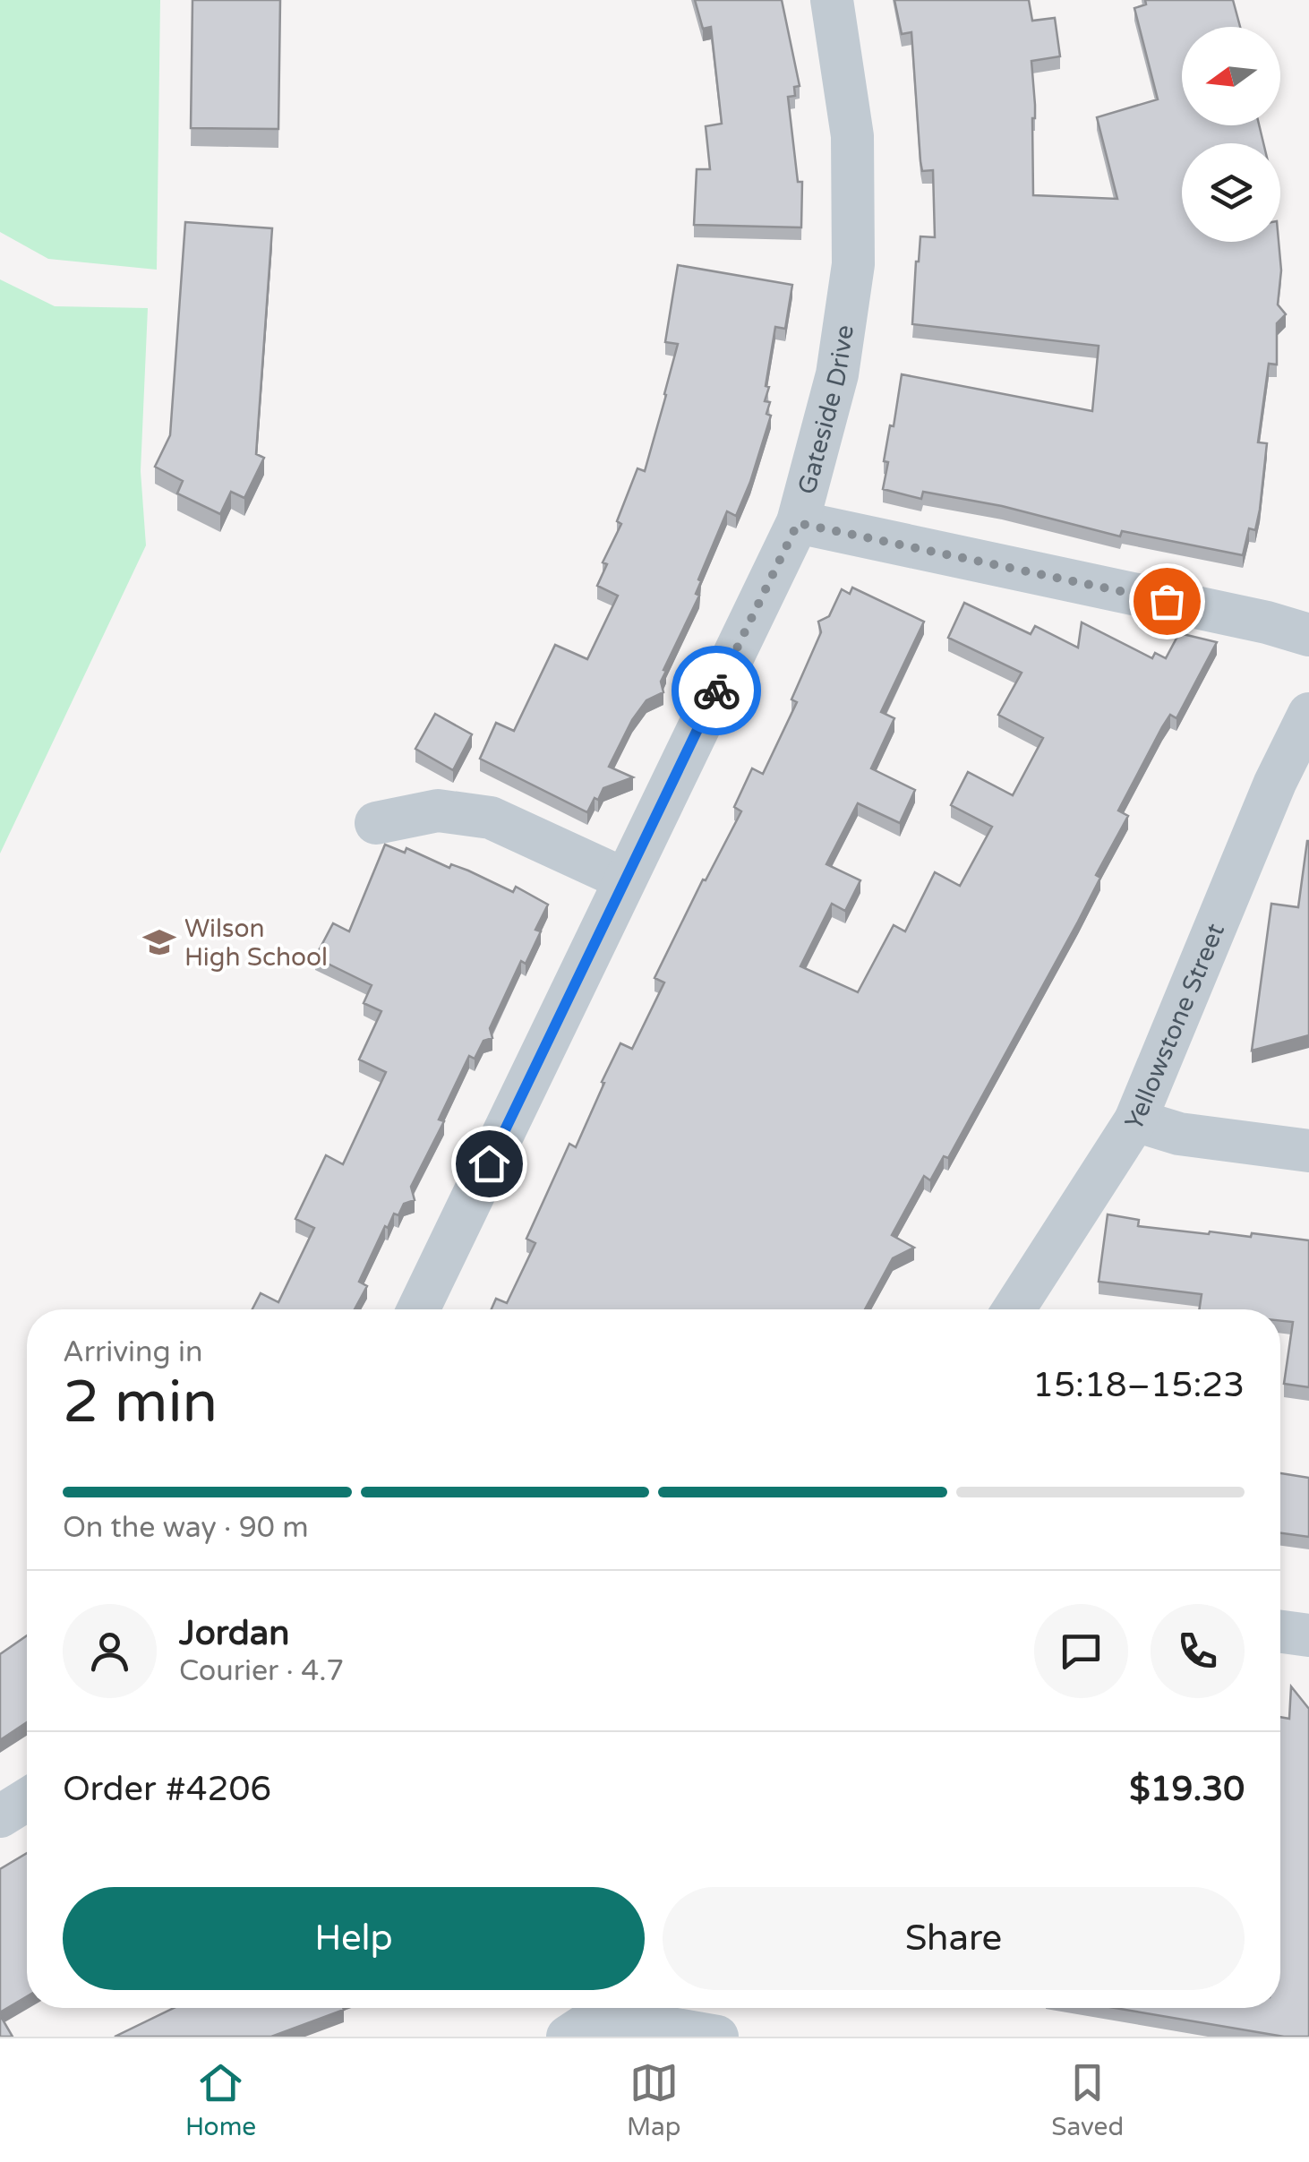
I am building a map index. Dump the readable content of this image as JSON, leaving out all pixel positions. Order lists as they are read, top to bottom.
{
  "streets": {
    "street": ["Gateside Drive", "Yellowstone Street"]
  },
  "places": {
    "school or university": ["Wilson High School"]
  },
  "north": "left",
  "page": {
    "heading": ["2 min", "Arriving in", "15:18–15:23"],
    "panel": [
      "Jordan",
      "Courier · 4.7",
      "Order #4206",
      "$19.30"
    ],
    "bar": "On the way · 90 m",
    "buttons": ["Help", "Share"],
    "tabs": ["Home", "Map", "Saved"]
  }
}
